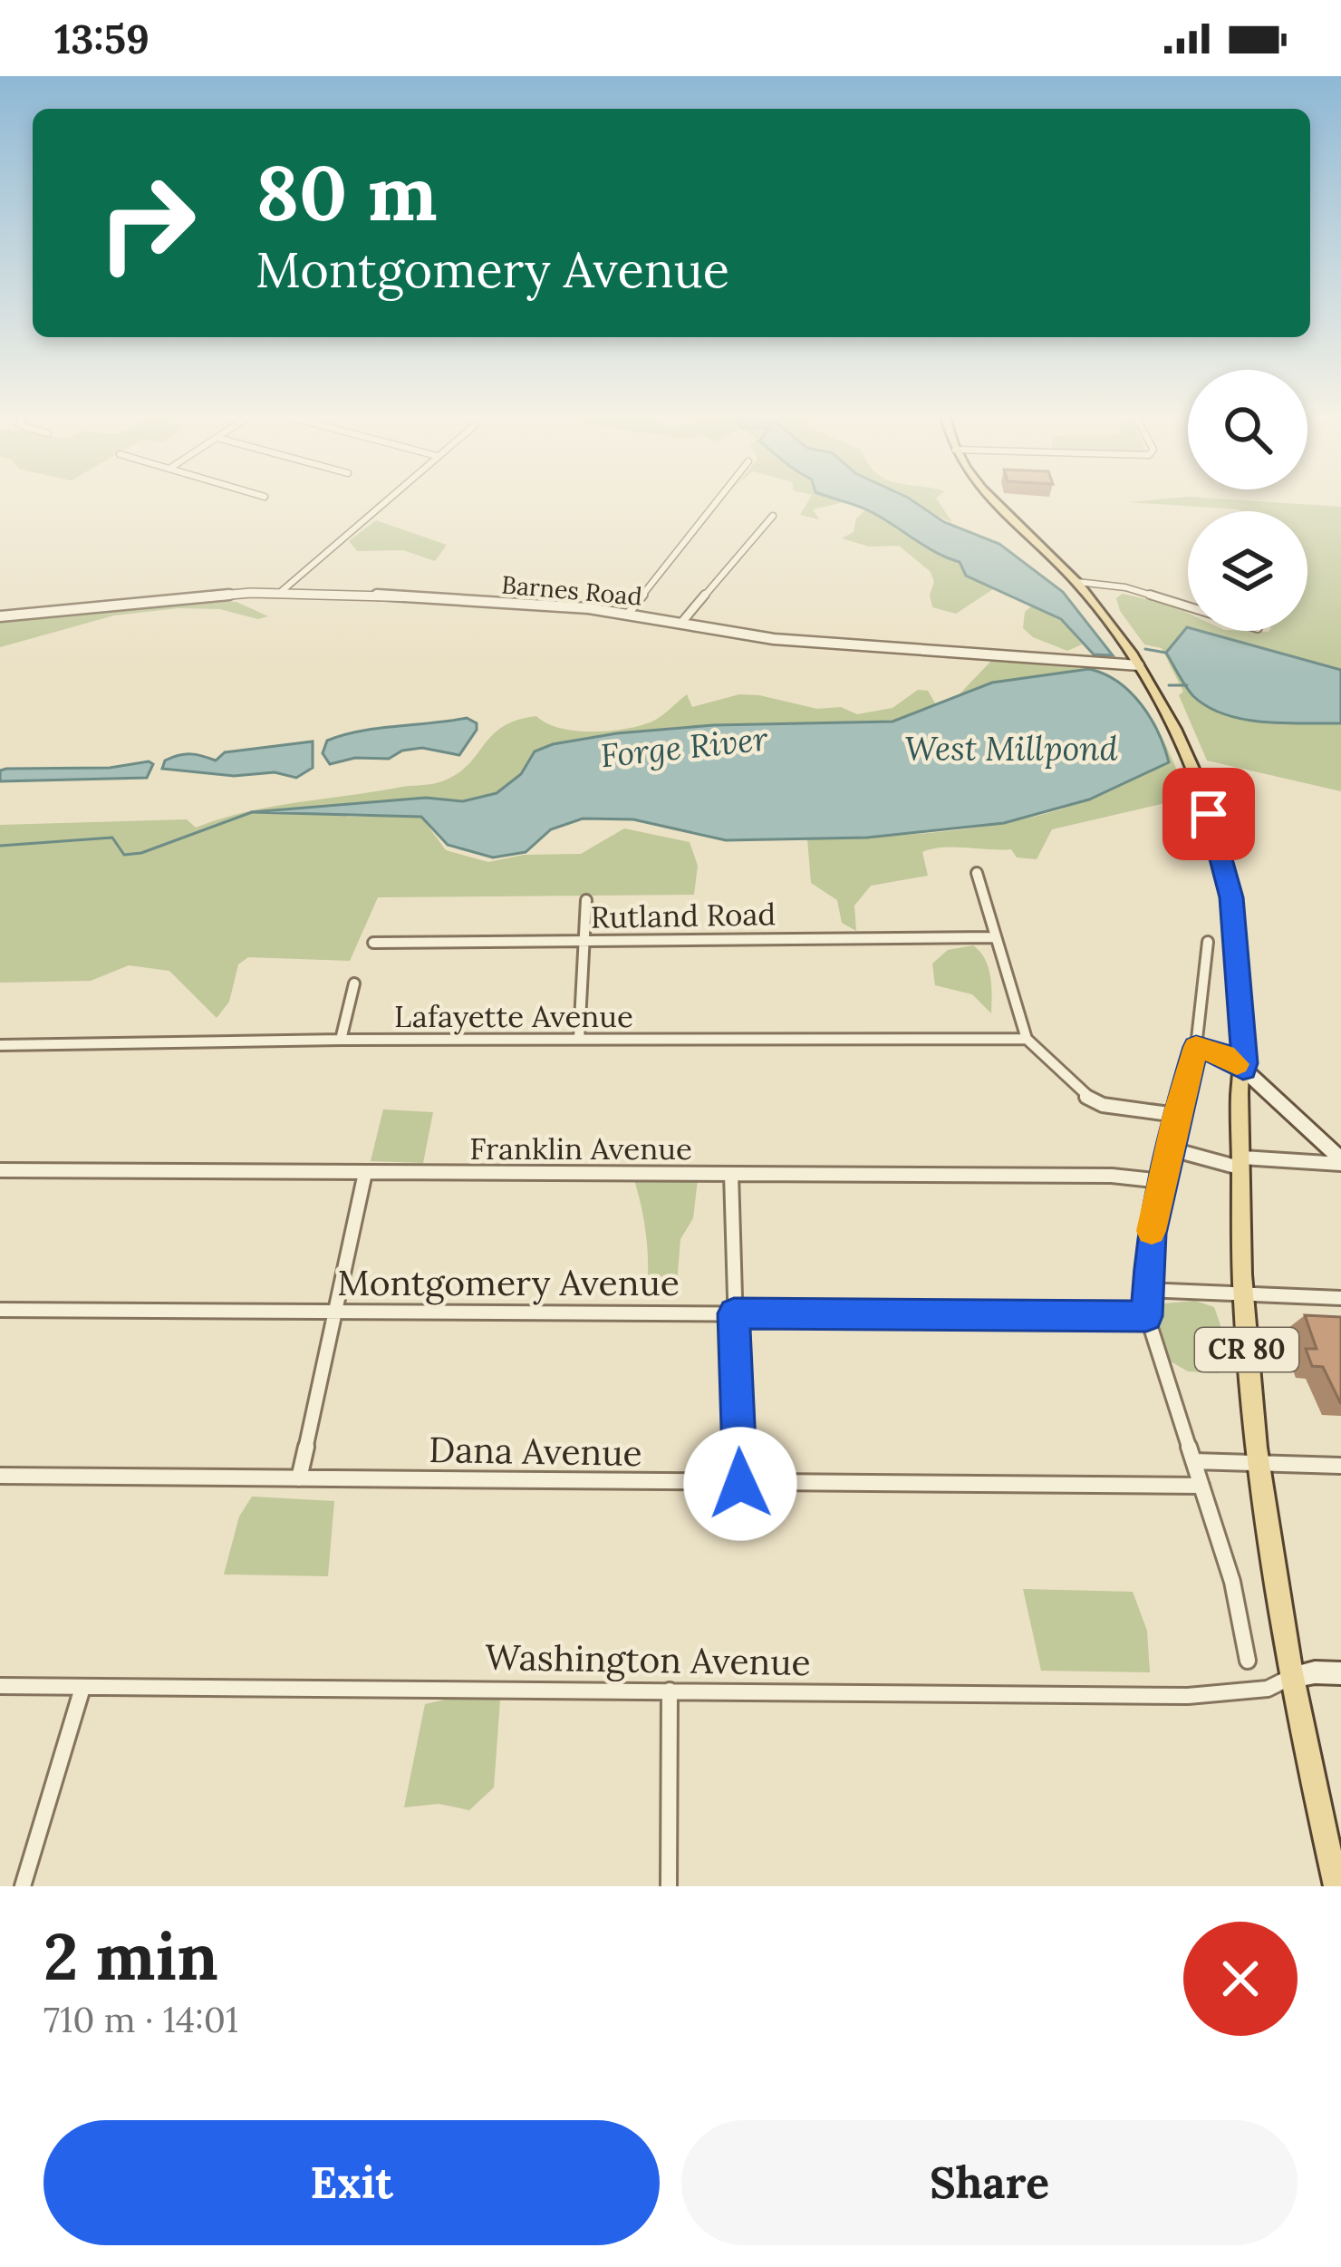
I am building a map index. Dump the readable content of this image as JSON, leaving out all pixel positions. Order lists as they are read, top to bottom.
{
  "streets": {
    "main road": ["CR 80"],
    "street": [
      "Barnes Road",
      "Rutland Road",
      "Lafayette Avenue",
      "Franklin Avenue",
      "Montgomery Avenue",
      "Dana Avenue",
      "Washington Avenue"
    ]
  },
  "crossings": [
    ["Barnes Road", "CR 80"],
    ["CR 80", "Washington Avenue"]
  ],
  "water": ["Forge River", "West Millpond"],
  "page": {
    "status": "13:59",
    "turn": ["80 m", "Montgomery Avenue"],
    "heading": ["2 min", "710 m · 14:01"],
    "buttons": ["Exit", "Share"]
  }
}
